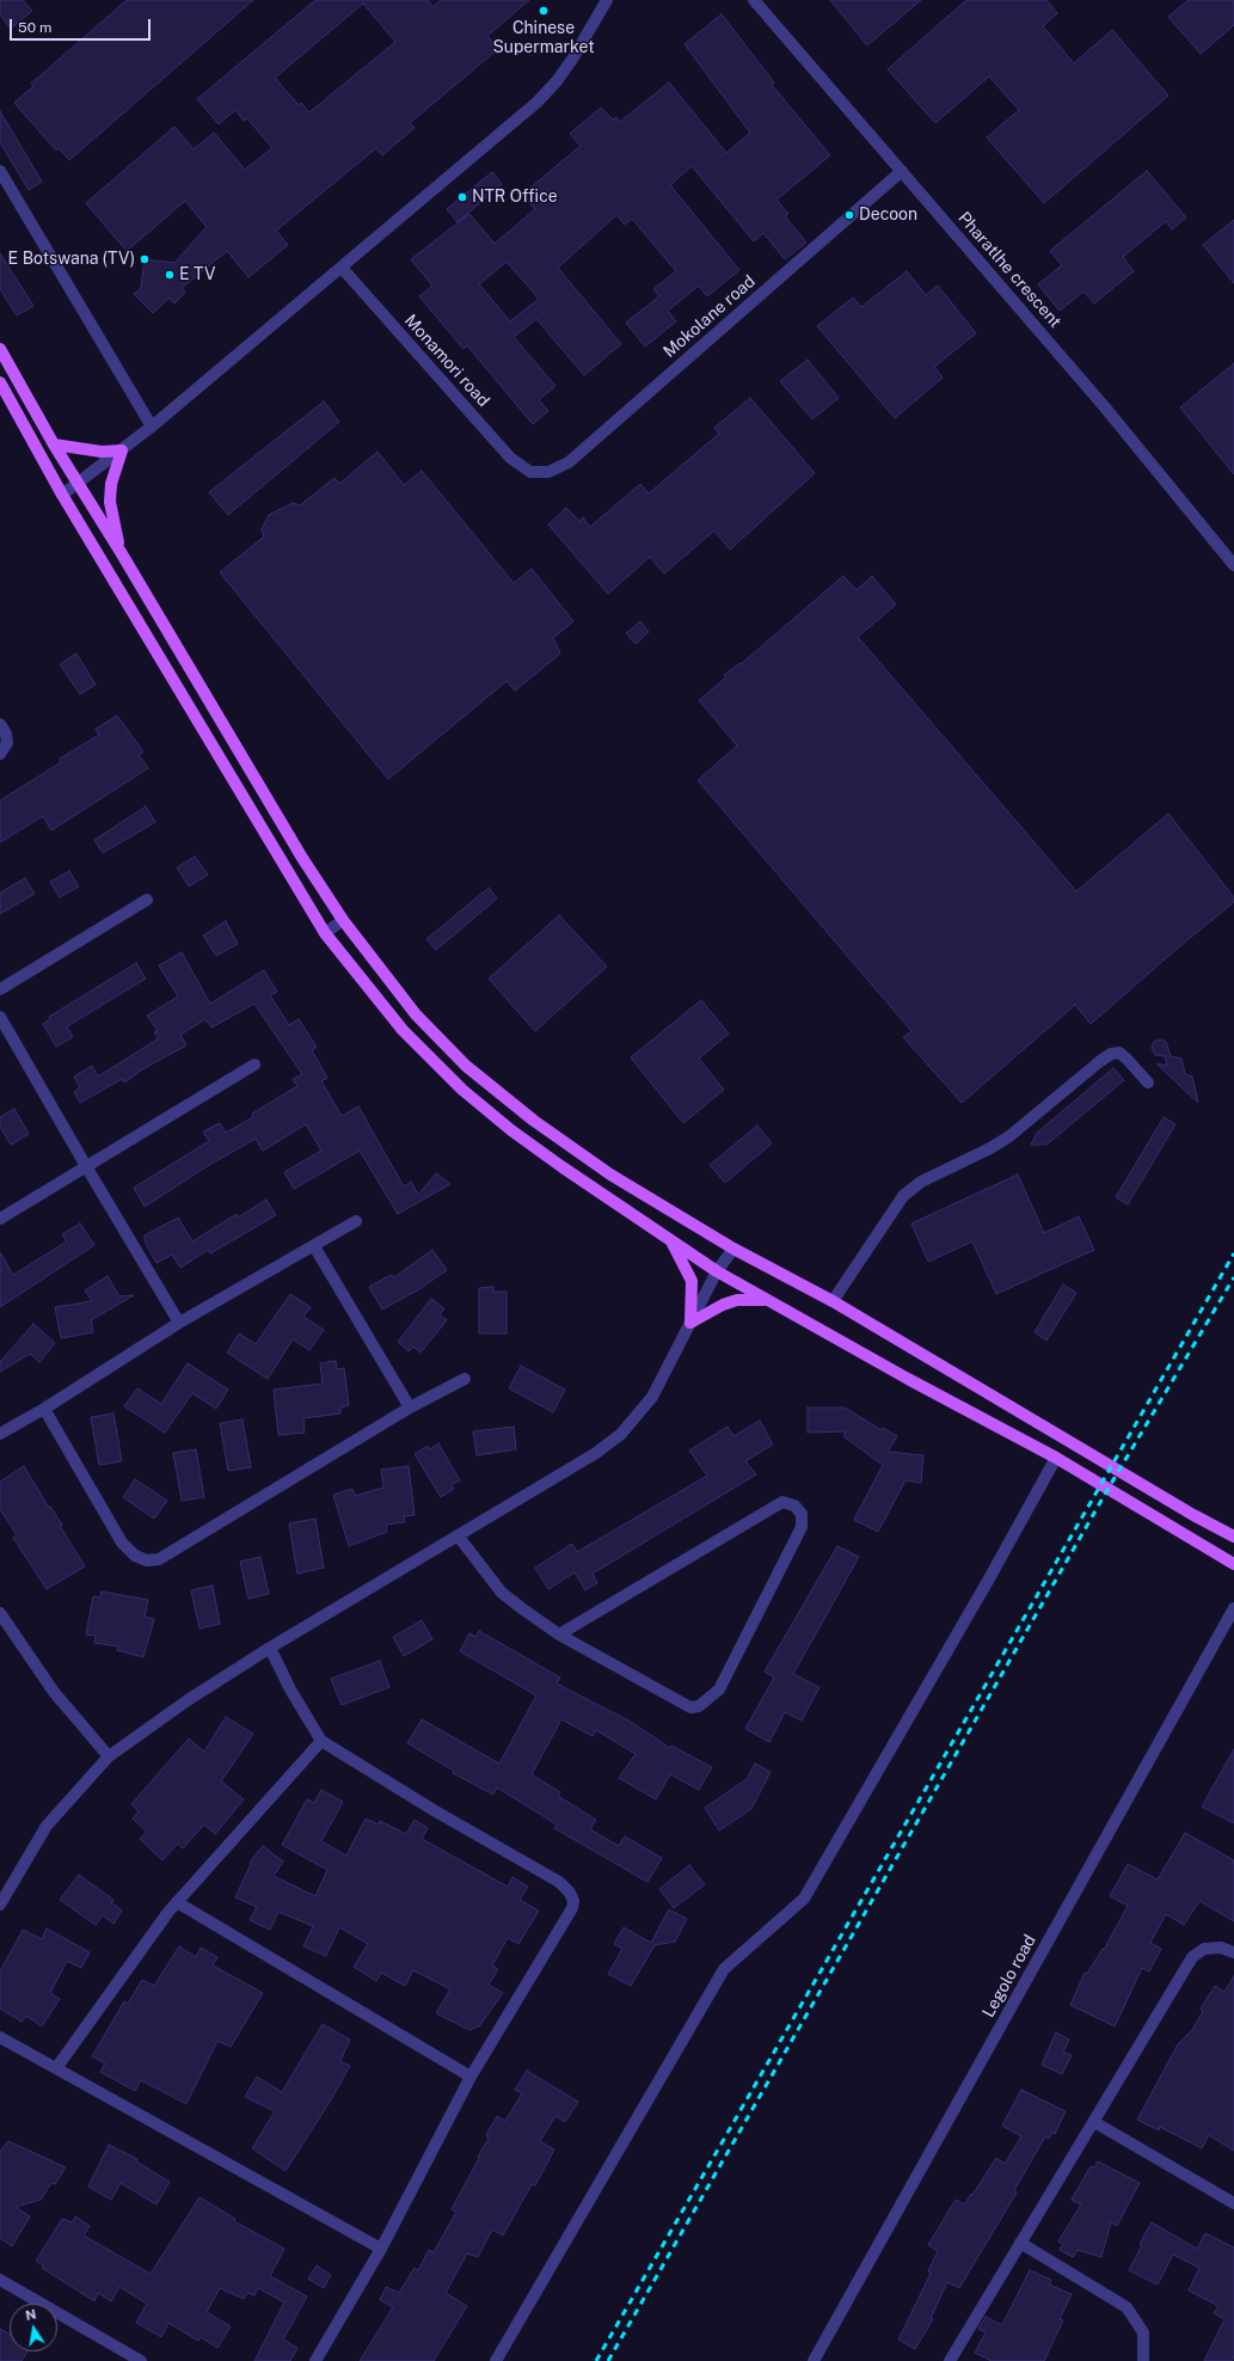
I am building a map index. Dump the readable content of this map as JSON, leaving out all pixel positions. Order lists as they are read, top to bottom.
{
  "streets": {
    "street": [
      "Pharatlhe crescent",
      "Mokolane road",
      "Monamori road",
      "Legolo road"
    ]
  },
  "crossings": [
    ["Pharatlhe crescent", "Mokolane road"],
    ["Mokolane road", "Monamori road"]
  ],
  "places": [
    "Chinese Supermarket",
    "NTR Office",
    "Decoon",
    "E Botswana (TV)",
    "E TV"
  ],
  "scale_bar": "50 m",
  "north": "top"
}
